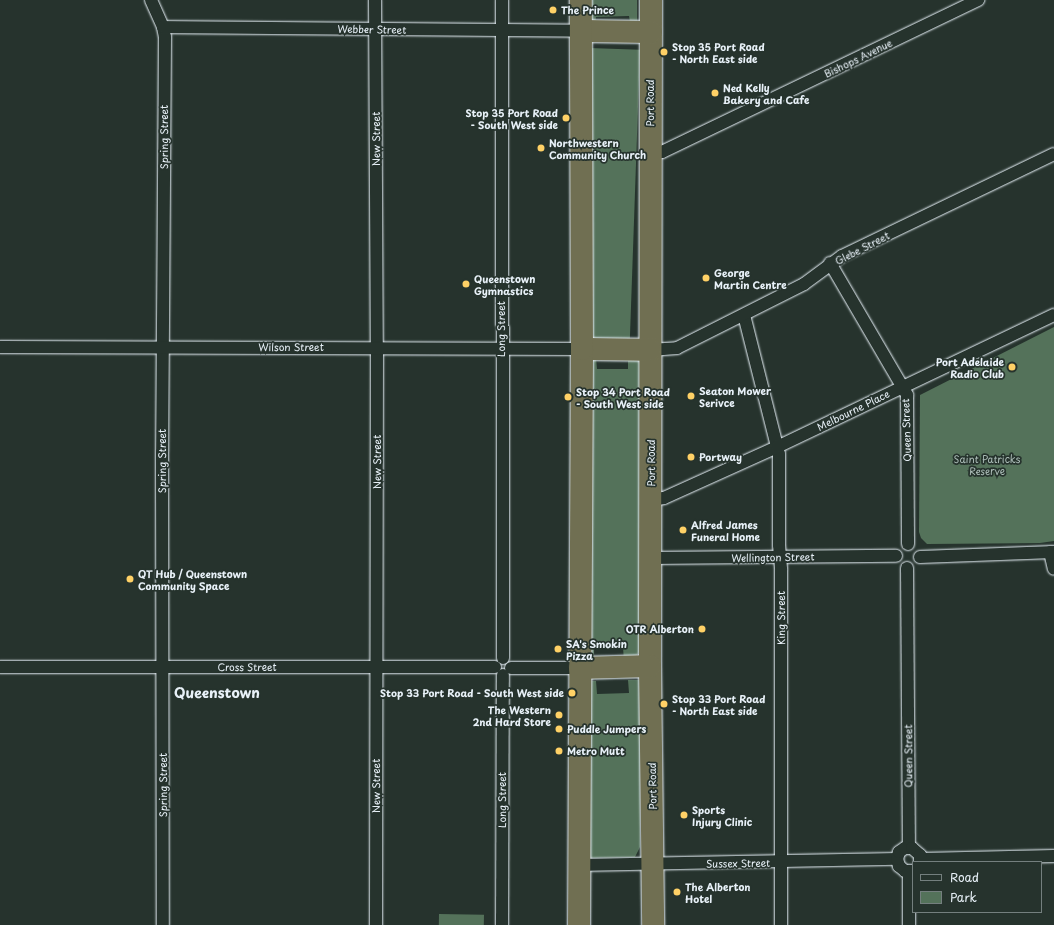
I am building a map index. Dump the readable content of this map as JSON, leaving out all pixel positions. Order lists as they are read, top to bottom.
{
  "streets": {
    "highway": ["Port Road"],
    "street": [
      "Webber Street",
      "Bishops Avenue",
      "Spring Street",
      "New Street",
      "Glebe Street",
      "Long Street",
      "Wilson Street",
      "Melbourne Place",
      "Queen Street",
      "Wellington Street",
      "King Street",
      "Cross Street",
      "Sussex Street"
    ]
  },
  "crossings": [
    ["Webber Street", "Spring Street"],
    ["Webber Street", "New Street"],
    ["Webber Street", "Long Street"],
    ["Bishops Avenue", "Port Road"],
    ["Port Road", "Glebe Street"],
    ["Port Road", "Melbourne Place"],
    ["Port Road", "Wellington Street"],
    ["Port Road", "Sussex Street"],
    ["Spring Street", "Wilson Street"],
    ["Spring Street", "Cross Street"],
    ["New Street", "Wilson Street"],
    ["New Street", "Cross Street"],
    ["Glebe Street", "Queen Street"],
    ["Glebe Street", "King Street"],
    ["Long Street", "Wilson Street"],
    ["Long Street", "Cross Street"],
    ["Melbourne Place", "Queen Street"],
    ["Melbourne Place", "King Street"],
    ["Queen Street", "Wellington Street"],
    ["Wellington Street", "King Street"],
    ["King Street", "Sussex Street"]
  ],
  "districts": ["Queenstown"],
  "parks": ["Saint Patricks Reserve"],
  "places": [
    "The Prince",
    "Stop 35 Port Road - North East side",
    "Ned Kelly Bakery and Cafe",
    "Stop 35 Port Road - South West side",
    "Northwestern Community Church",
    "George Martin Centre",
    "Queenstown Gymnastics",
    "Port Adelaide Radio Club",
    "Seaton Mower Serivce",
    "Stop 34 Port Road - South West side",
    "Portway",
    "Alfred James Funeral Home",
    "QT Hub / Queenstown Community Space",
    "OTR Alberton",
    "SA's Smokin Pizza",
    "Stop 33 Port Road - South West side",
    "Stop 33 Port Road - North East side",
    "The Western 2nd Hard Store",
    "Puddle Jumpers",
    "Metro Mutt",
    "Sports Injury Clinic",
    "The Alberton Hotel"
  ],
  "legend": ["Road", "Park"]
}
